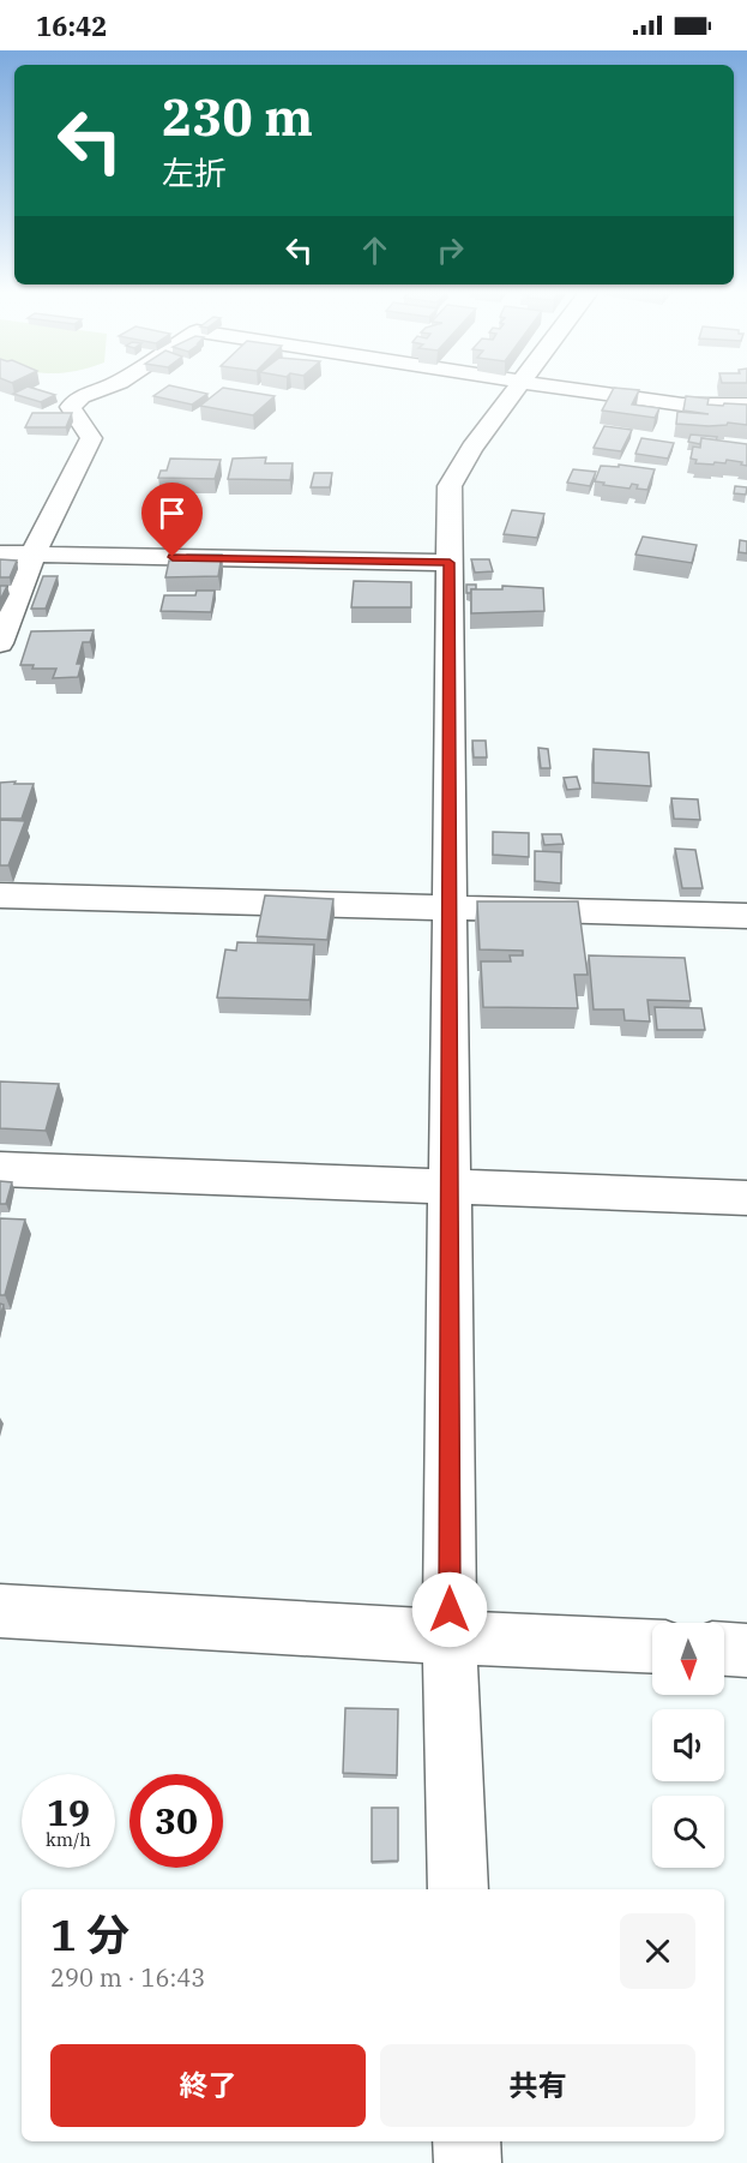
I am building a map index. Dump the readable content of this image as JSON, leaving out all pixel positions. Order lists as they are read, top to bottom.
{
  "north": "bottom",
  "page": {
    "status": "16:42",
    "turn": ["230 m", "左折"],
    "speed": "19 km/h",
    "limit": "30",
    "heading": ["1 分", "290 m · 16:43"],
    "buttons": ["終了", "共有"]
  }
}
